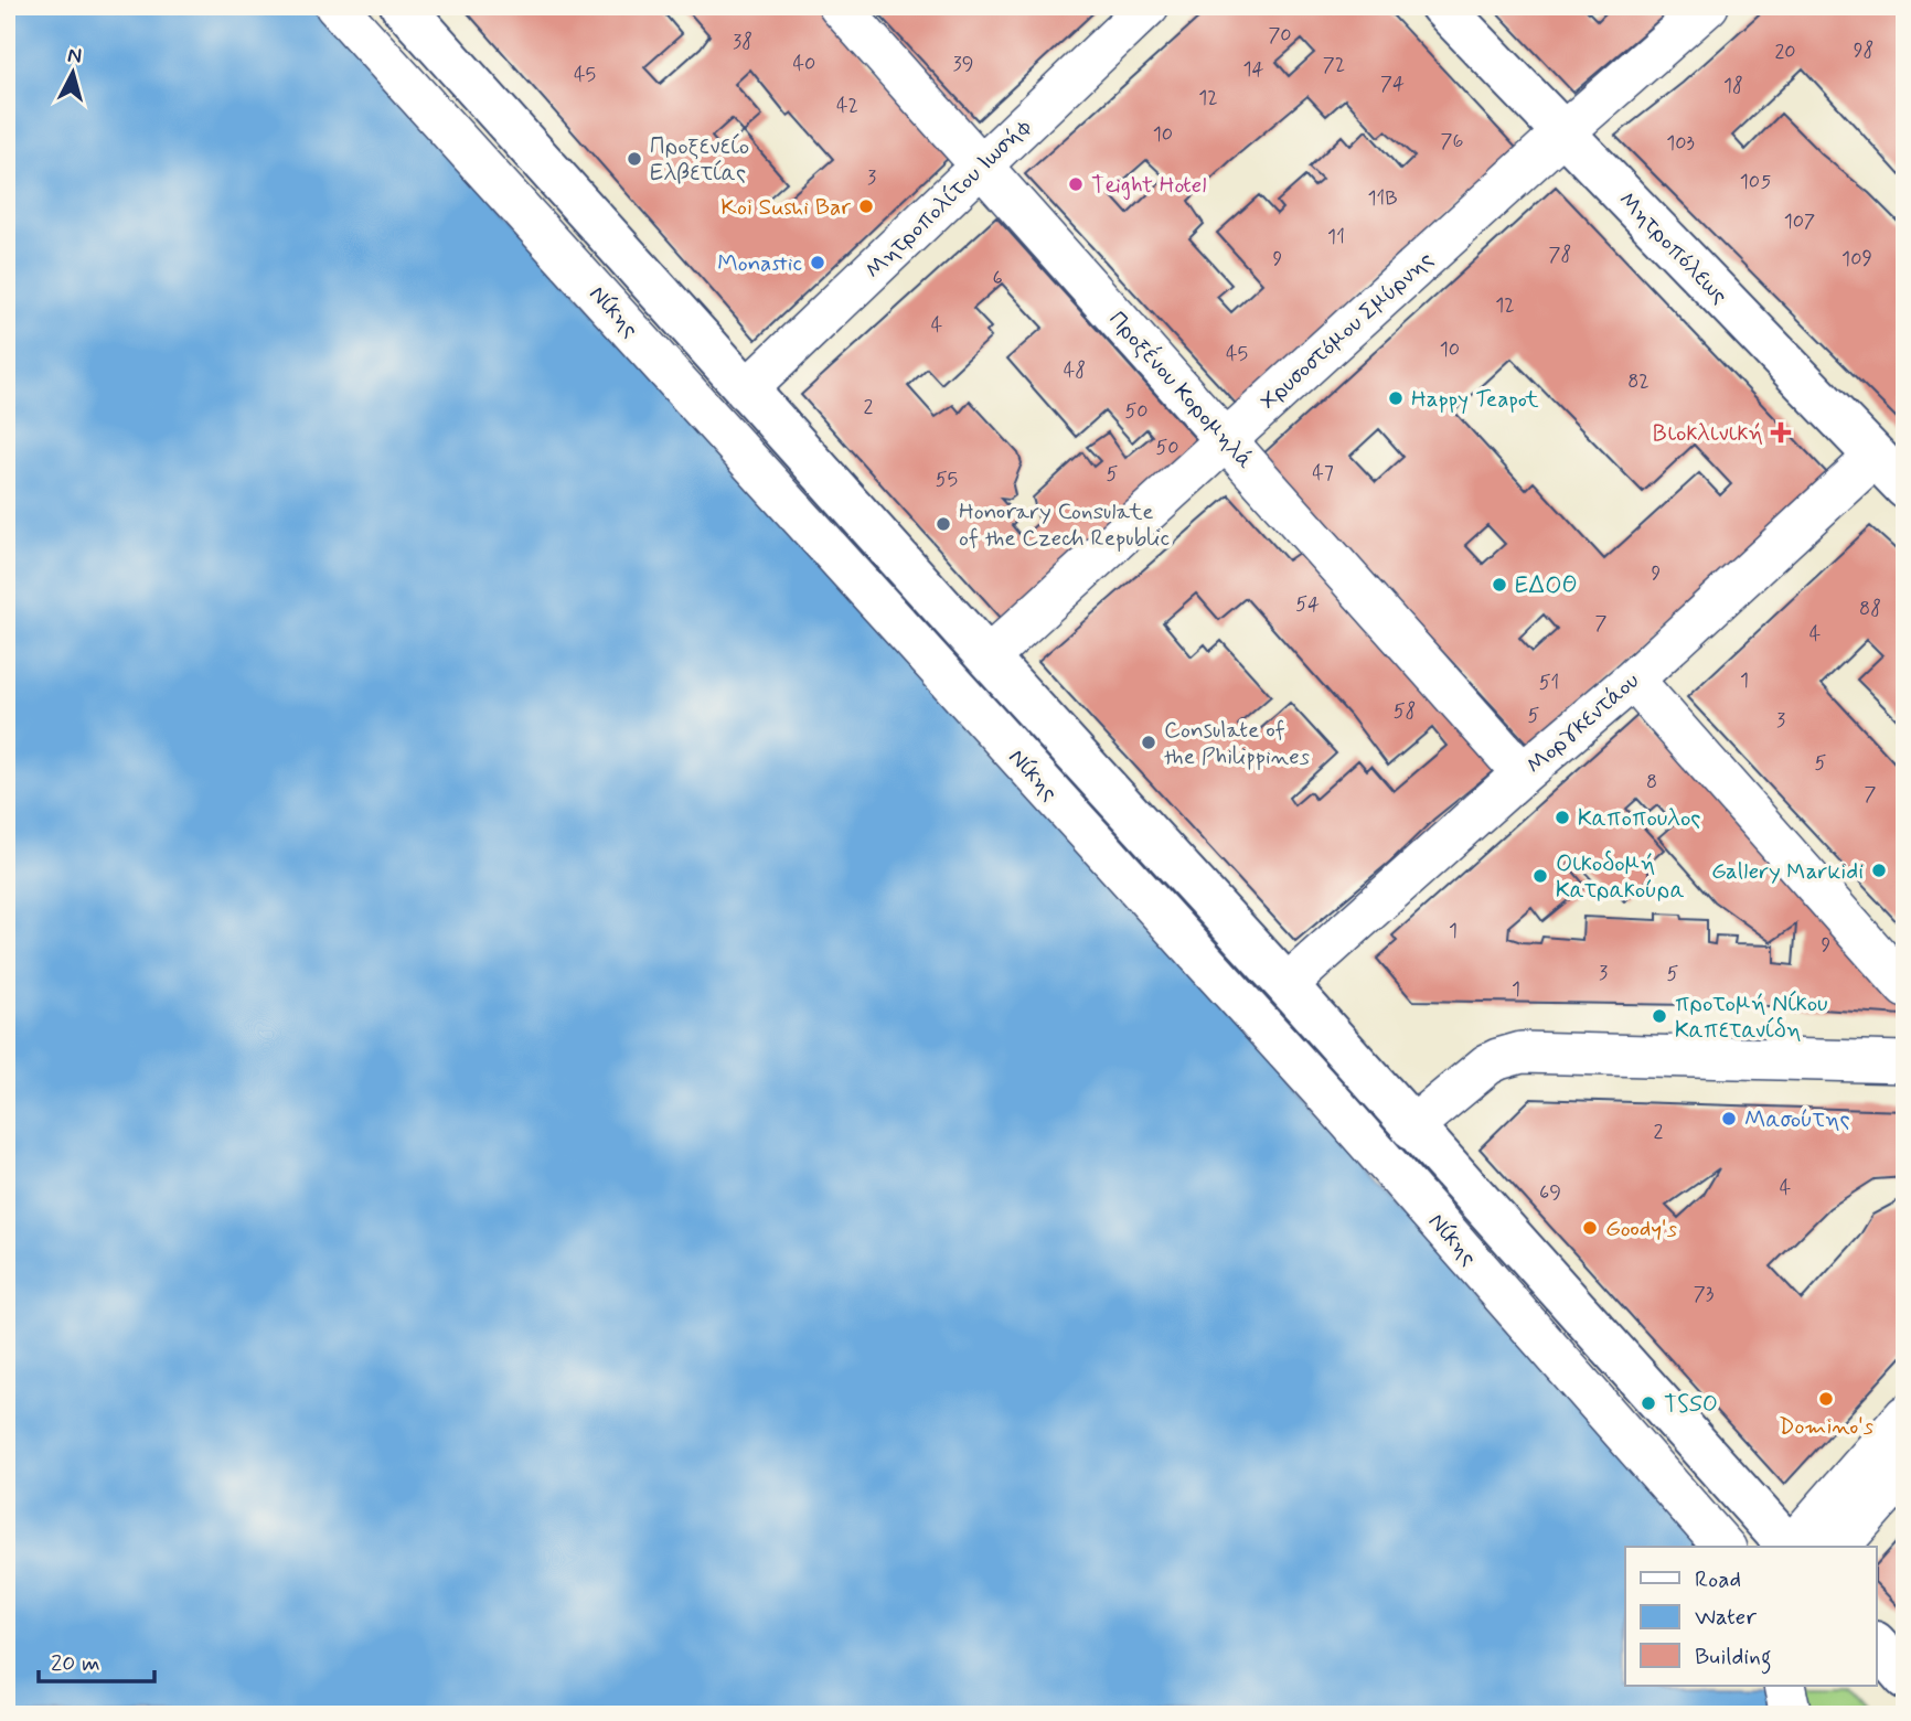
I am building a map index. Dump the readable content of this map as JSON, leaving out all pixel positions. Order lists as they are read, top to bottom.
{
  "streets": {
    "main road": ["Μητροπόλεως", "Νίκης"],
    "street": [
      "Μητροπολίτου Ιωσήφ",
      "Χρυσοστόμου Σμύρνης",
      "Προξένου Κορομηλά",
      "Μοργκεντάου"
    ]
  },
  "crossings": [
    ["Μητροπολίτου Ιωσήφ", "Νίκης"],
    ["Μητροπολίτου Ιωσήφ", "Προξένου Κορομηλά"],
    ["Μητροπόλεως", "Χρυσοστόμου Σμύρνης"],
    ["Μητροπόλεως", "Μοργκεντάου"],
    ["Νίκης", "Χρυσοστόμου Σμύρνης"],
    ["Νίκης", "Μοργκεντάου"],
    ["Χρυσοστόμου Σμύρνης", "Προξένου Κορομηλά"],
    ["Προξένου Κορομηλά", "Μοργκεντάου"]
  ],
  "places": {
    "other": [
      "Προξενείο Ελβετίας",
      "Teight Hotel",
      "Koi Sushi Bar",
      "Monastic",
      "Happy Teapot",
      "Honorary Consulate of the Czech Republic",
      "ΕΔΟΘ",
      "Consulate of the Philippines",
      "Καποπουλος",
      "Gallery Markidi",
      "Οικοδομή Κατρακούρα",
      "προτομή Νίκου Καπετανίδη",
      "Μασούτης",
      "Goody's",
      "Domino's",
      "TSSO"
    ],
    "health": ["Βιοκλινική"]
  },
  "house_numbers": [
    "70",
    "38",
    "98",
    "20",
    "40",
    "39",
    "72",
    "14",
    "45",
    "74",
    "18",
    "12",
    "42",
    "10",
    "76",
    "103",
    "3",
    "105",
    "11B",
    "107",
    "11",
    "78",
    "9",
    "109",
    "6",
    "12",
    "4",
    "10",
    "45",
    "48",
    "82",
    "2",
    "50",
    "50",
    "47",
    "5",
    "55",
    "9",
    "54",
    "88",
    "7",
    "4",
    "1",
    "51",
    "58",
    "5",
    "3",
    "5",
    "8",
    "7",
    "1",
    "9",
    "3",
    "5",
    "1",
    "2",
    "4",
    "69",
    "73"
  ],
  "legend": ["Road", "Water", "Building"],
  "scale_bar": "20 m",
  "north": "top"
}
